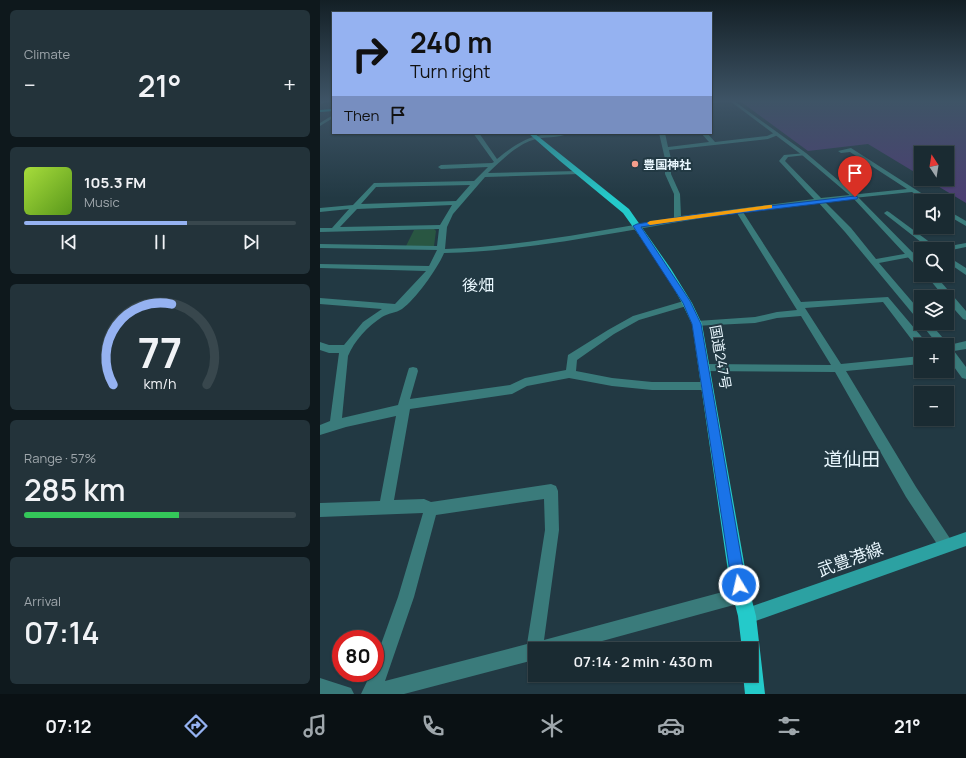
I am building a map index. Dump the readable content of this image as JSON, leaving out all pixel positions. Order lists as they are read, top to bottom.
{
  "streets": {
    "highway": ["国道247号"],
    "main road": ["武豊港線"]
  },
  "crossings": [
    ["国道247号", "武豊港線"]
  ],
  "districts": ["後畑", "道仙田"],
  "places": ["豊国神社"],
  "north": "top",
  "page": {
    "tile": [
      "Climate",
      ["Range · 57%", "285 km"],
      ["Arrival", "07:14"]
    ],
    "turn": ["240 m", "Turn right"],
    "heat": ["−", "21°", "+"],
    "then": "Then",
    "map_buttons": ["+", "−"],
    "song": ["105.3 FM", "Music"],
    "limit": "80",
    "trip": "07:14 · 2 min · 430 m",
    "tabs": ["07:12", "21°"],
    "gauge": ["77", "km/h"]
  }
}
